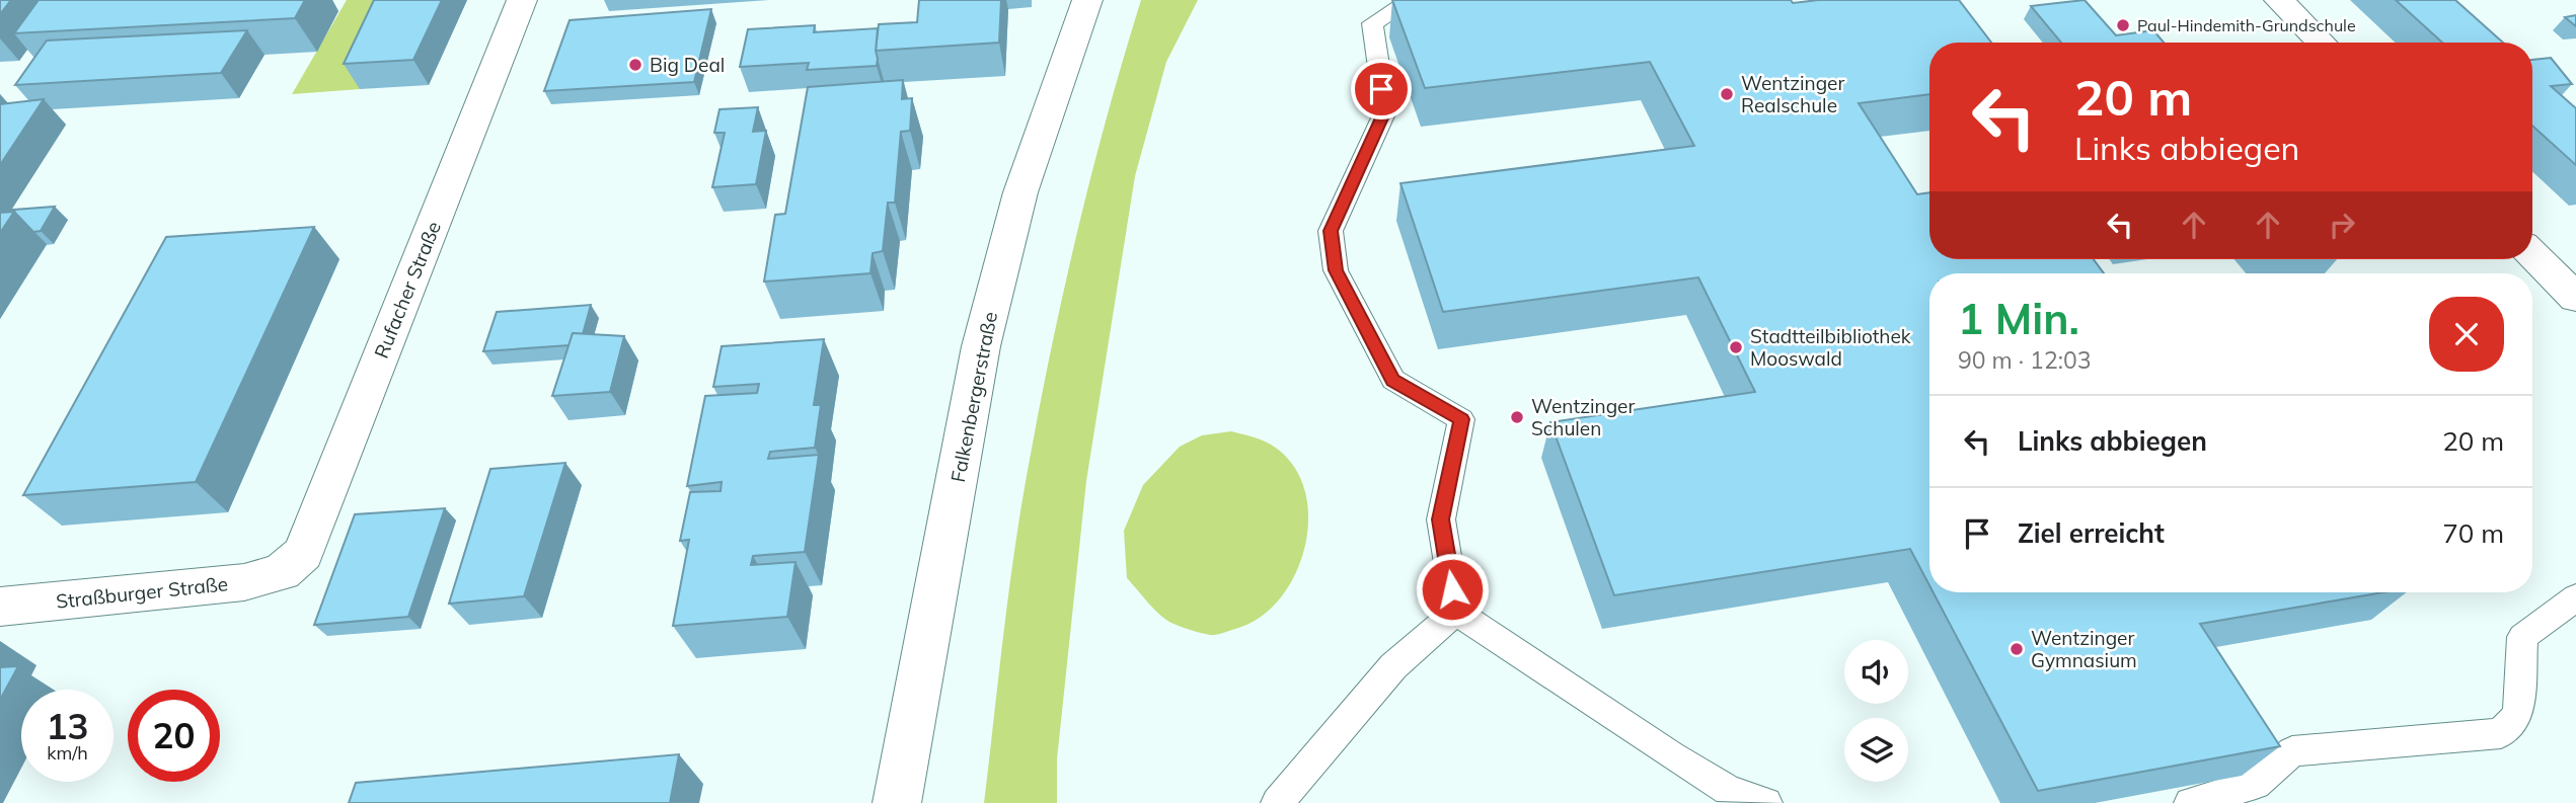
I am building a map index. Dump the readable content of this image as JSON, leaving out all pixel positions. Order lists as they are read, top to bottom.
{
  "streets": {
    "street": ["Rufacher Straße", "Falkenbergerstraße", "Straßburger Straße"]
  },
  "crossings": [
    ["Rufacher Straße", "Straßburger Straße"]
  ],
  "places": [
    "Paul-Hindemith-Grundschule",
    "Big Deal",
    "Wentzinger Realschule",
    "Stadtteilbibliothek Mooswald",
    "Wentzinger Schulen",
    "Wentzinger Gymnasium"
  ],
  "page": {
    "turn": ["20 m", "Links abbiegen"],
    "heading": ["1 Min.", "90 m · 12:03"],
    "list": [
      {
        "name": "Links abbiegen",
        "value": "20 m"
      },
      {
        "name": "Ziel erreicht",
        "value": "70 m"
      }
    ],
    "speed": "13 km/h",
    "limit": "20"
  }
}
